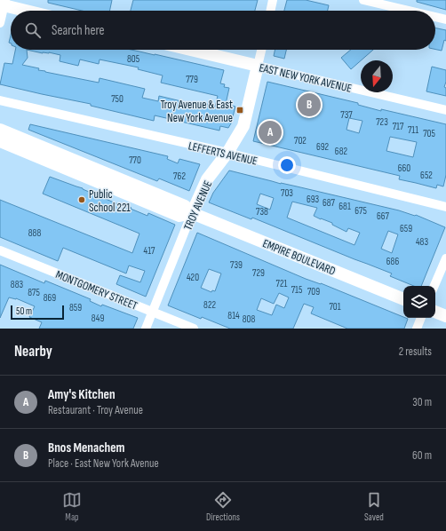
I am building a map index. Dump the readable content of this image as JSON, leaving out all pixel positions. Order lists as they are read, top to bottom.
{
  "streets": {
    "main road": ["EAST NEW YORK AVENUE", "TROY AVENUE", "EMPIRE BOULEVARD"],
    "street": ["LEFFERTS AVENUE", "MONTGOMERY STREET"]
  },
  "crossings": [
    ["EAST NEW YORK AVENUE", "TROY AVENUE"],
    ["LEFFERTS AVENUE", "TROY AVENUE"],
    ["TROY AVENUE", "EMPIRE BOULEVARD"],
    ["TROY AVENUE", "MONTGOMERY STREET"]
  ],
  "places": {
    "transit": ["Troy Avenue & East New York Avenue"],
    "other": ["Public School 221"]
  },
  "house_numbers": [
    "805",
    "779",
    "750",
    "737",
    "723",
    "717",
    "711",
    "705",
    "702",
    "692",
    "682",
    "770",
    "660",
    "652",
    "762",
    "703",
    "693",
    "687",
    "681",
    "675",
    "738",
    "667",
    "659",
    "888",
    "483",
    "417",
    "686",
    "739",
    "729",
    "420",
    "721",
    "883",
    "715",
    "709",
    "875",
    "869",
    "822",
    "701",
    "859",
    "814",
    "849",
    "808"
  ],
  "scale_bar": "50 m",
  "north": "bottom",
  "page": {
    "search": "Search here",
    "pins": ["B", "A"],
    "scale": "50 m",
    "heading": ["Nearby", "2 results"],
    "list": [
      {
        "mark": "A",
        "name": "Amy's Kitchen",
        "note": "Restaurant · Troy Avenue",
        "value": "30 m"
      },
      {
        "mark": "B",
        "name": "Bnos Menachem",
        "note": "Place · East New York Avenue",
        "value": "60 m"
      }
    ],
    "nav": ["Map", "Directions", "Saved"]
  }
}
